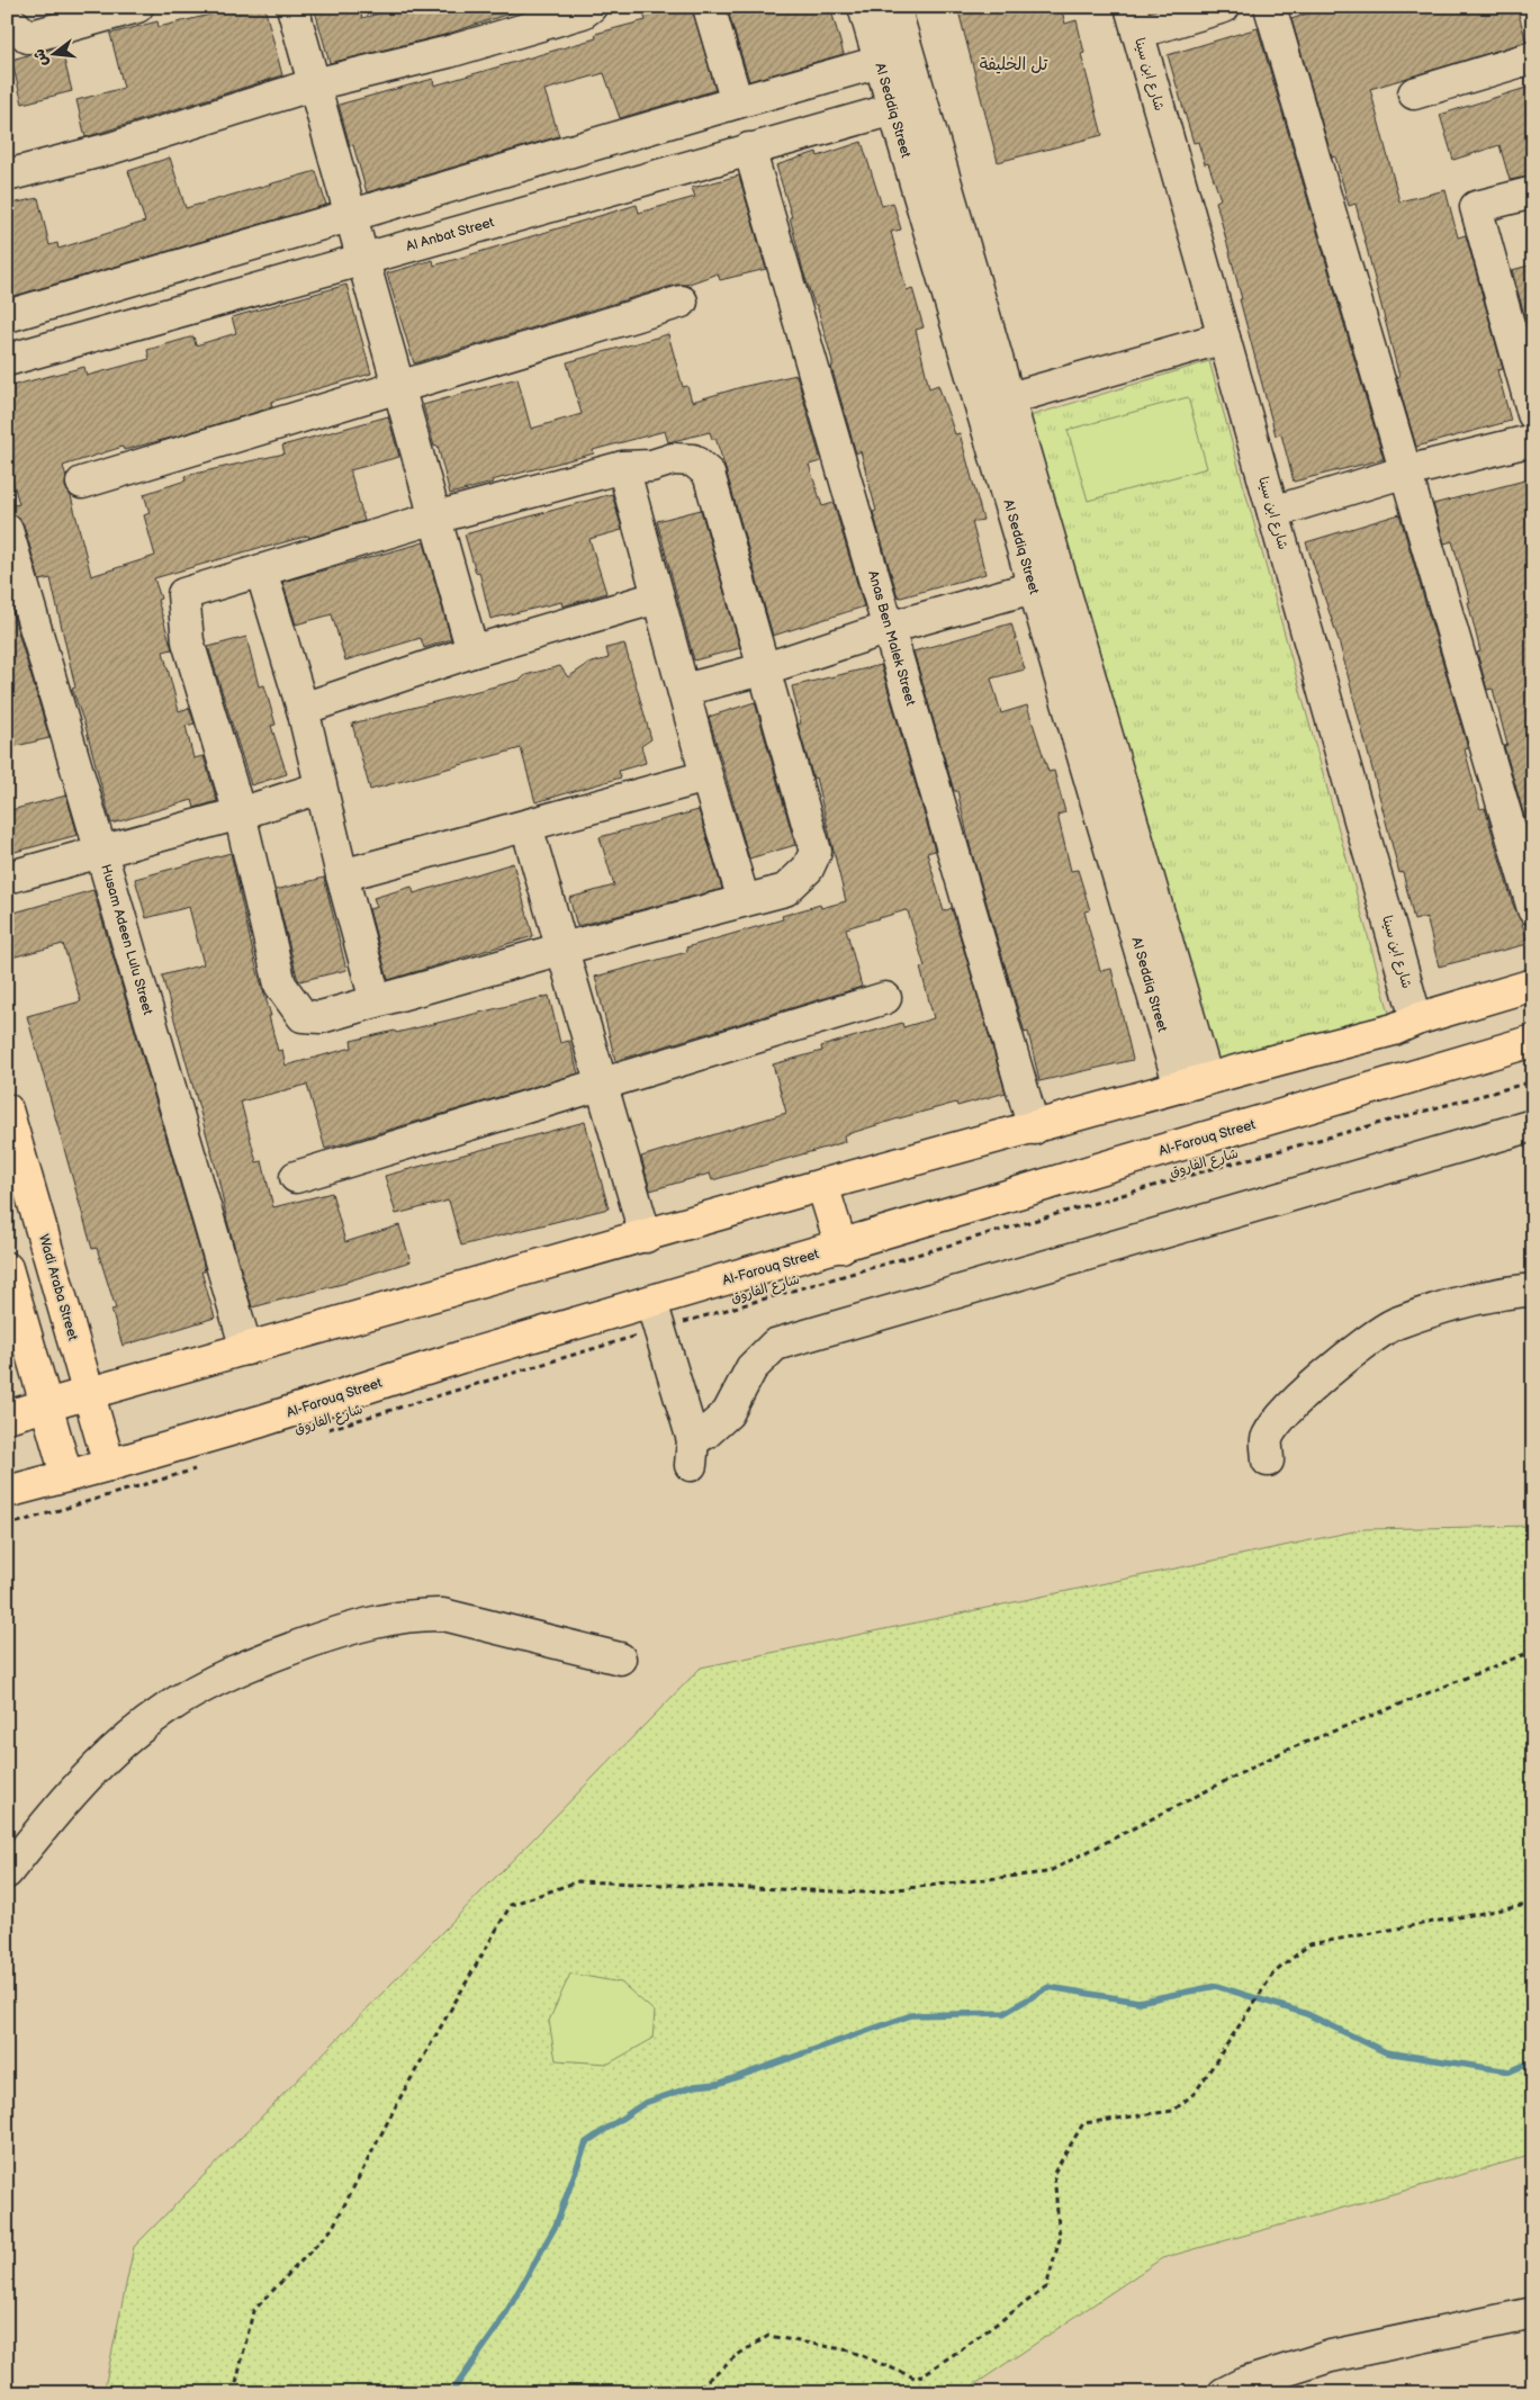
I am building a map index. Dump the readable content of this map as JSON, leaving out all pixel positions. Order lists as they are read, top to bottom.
{
  "streets": {
    "main road": ["Al-Farouq Street", "Wadi Araba Street"],
    "street": [
      "شارع ابن سينا",
      "Al Seddiq Street",
      "Al Anbat Street",
      "Anas Ben Malek Street",
      "Husam Adeen Lulu Street"
    ],
    "path": ["شارع الفاروق"]
  },
  "crossings": [
    ["Al Seddiq Street", "Al Anbat Street"],
    ["Al Anbat Street", "Anas Ben Malek Street"],
    ["Al-Farouq Street", "شارع الفاروق"],
    ["Al-Farouq Street", "Wadi Araba Street"]
  ],
  "districts": ["تل الخليفة"],
  "north": "left"
}
